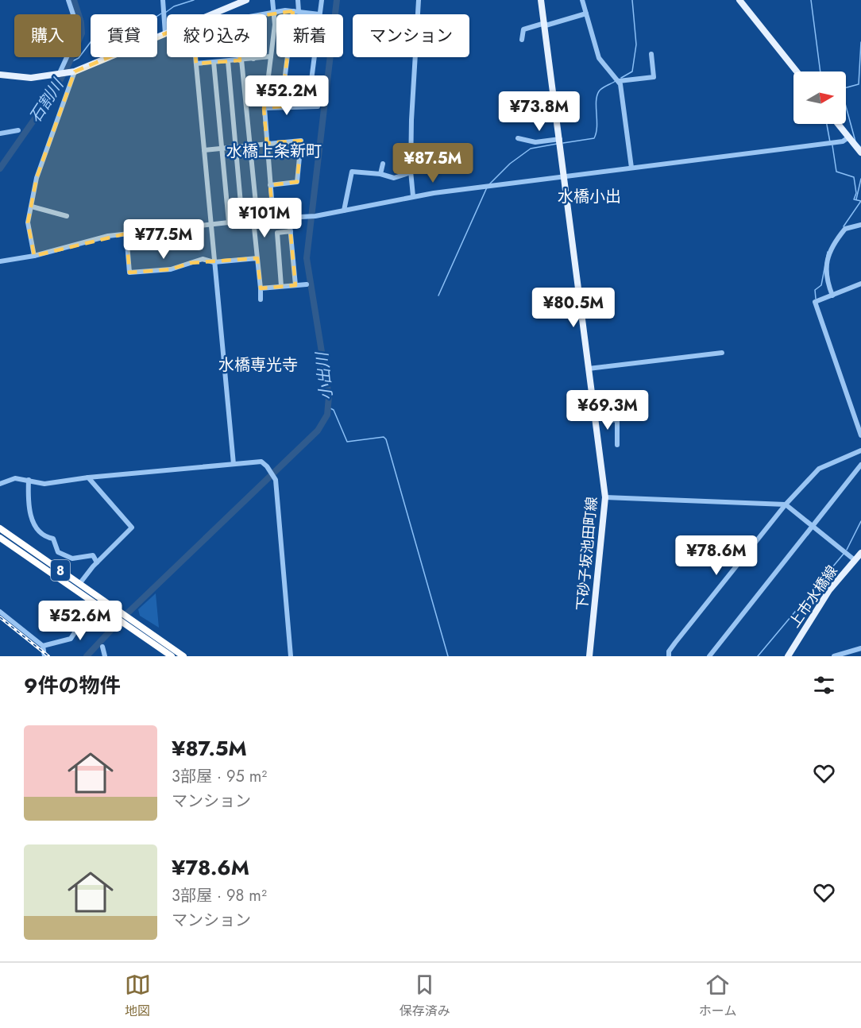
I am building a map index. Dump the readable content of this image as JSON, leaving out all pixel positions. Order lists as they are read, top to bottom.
{
  "streets": {
    "highway": ["8"],
    "main road": ["下砂子坂池田町線", "上市水橋線"]
  },
  "districts": ["水橋上条新町", "水橋小出", "水橋専光寺"],
  "water": ["石割川", "小出川"],
  "north": "right",
  "page": {
    "chip": [
      "購入",
      "賃貸",
      "絞り込み",
      "新着",
      "マンション"
    ],
    "price": [
      "¥52.2M",
      "¥73.8M",
      "¥87.5M",
      "¥101M",
      "¥77.5M",
      "¥80.5M",
      "¥69.3M",
      "¥78.6M",
      "¥52.6M"
    ],
    "heading": "9件の物件",
    "list": [
      {
        "name": "¥87.5M",
        "note": "3部屋 · 95 m² · マンション"
      },
      {
        "name": "¥78.6M",
        "note": "3部屋 · 98 m² · マンション"
      }
    ],
    "tabs": ["地図", "保存済み", "ホーム"]
  }
}
